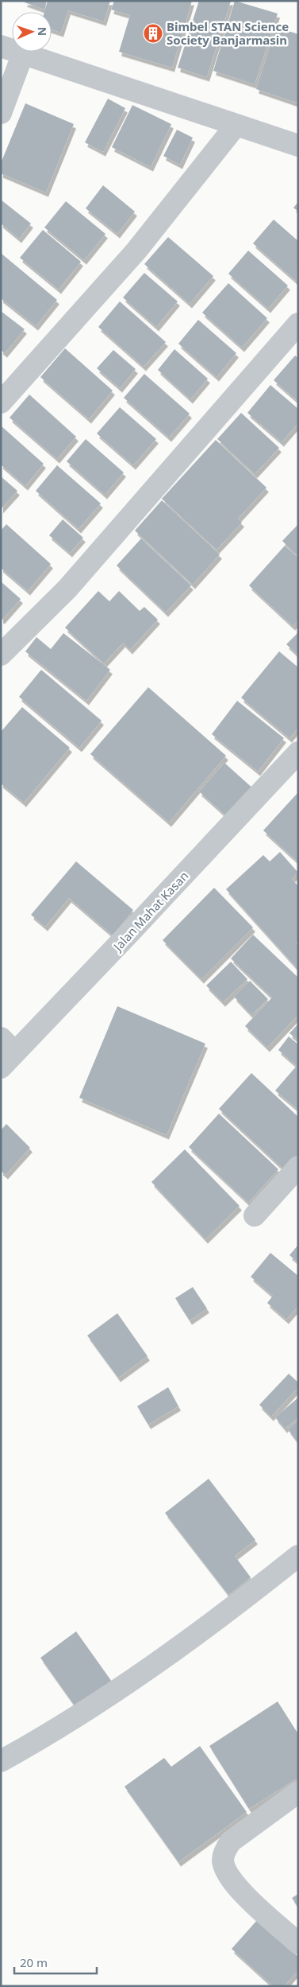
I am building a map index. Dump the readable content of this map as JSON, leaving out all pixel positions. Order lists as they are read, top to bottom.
{
  "streets": {
    "street": ["Jalan Mahat Kasan"]
  },
  "places": {
    "building": ["Bimbel STAN Science Society Banjarmasin"]
  },
  "scale_bar": "20 m",
  "north": "right"
}
